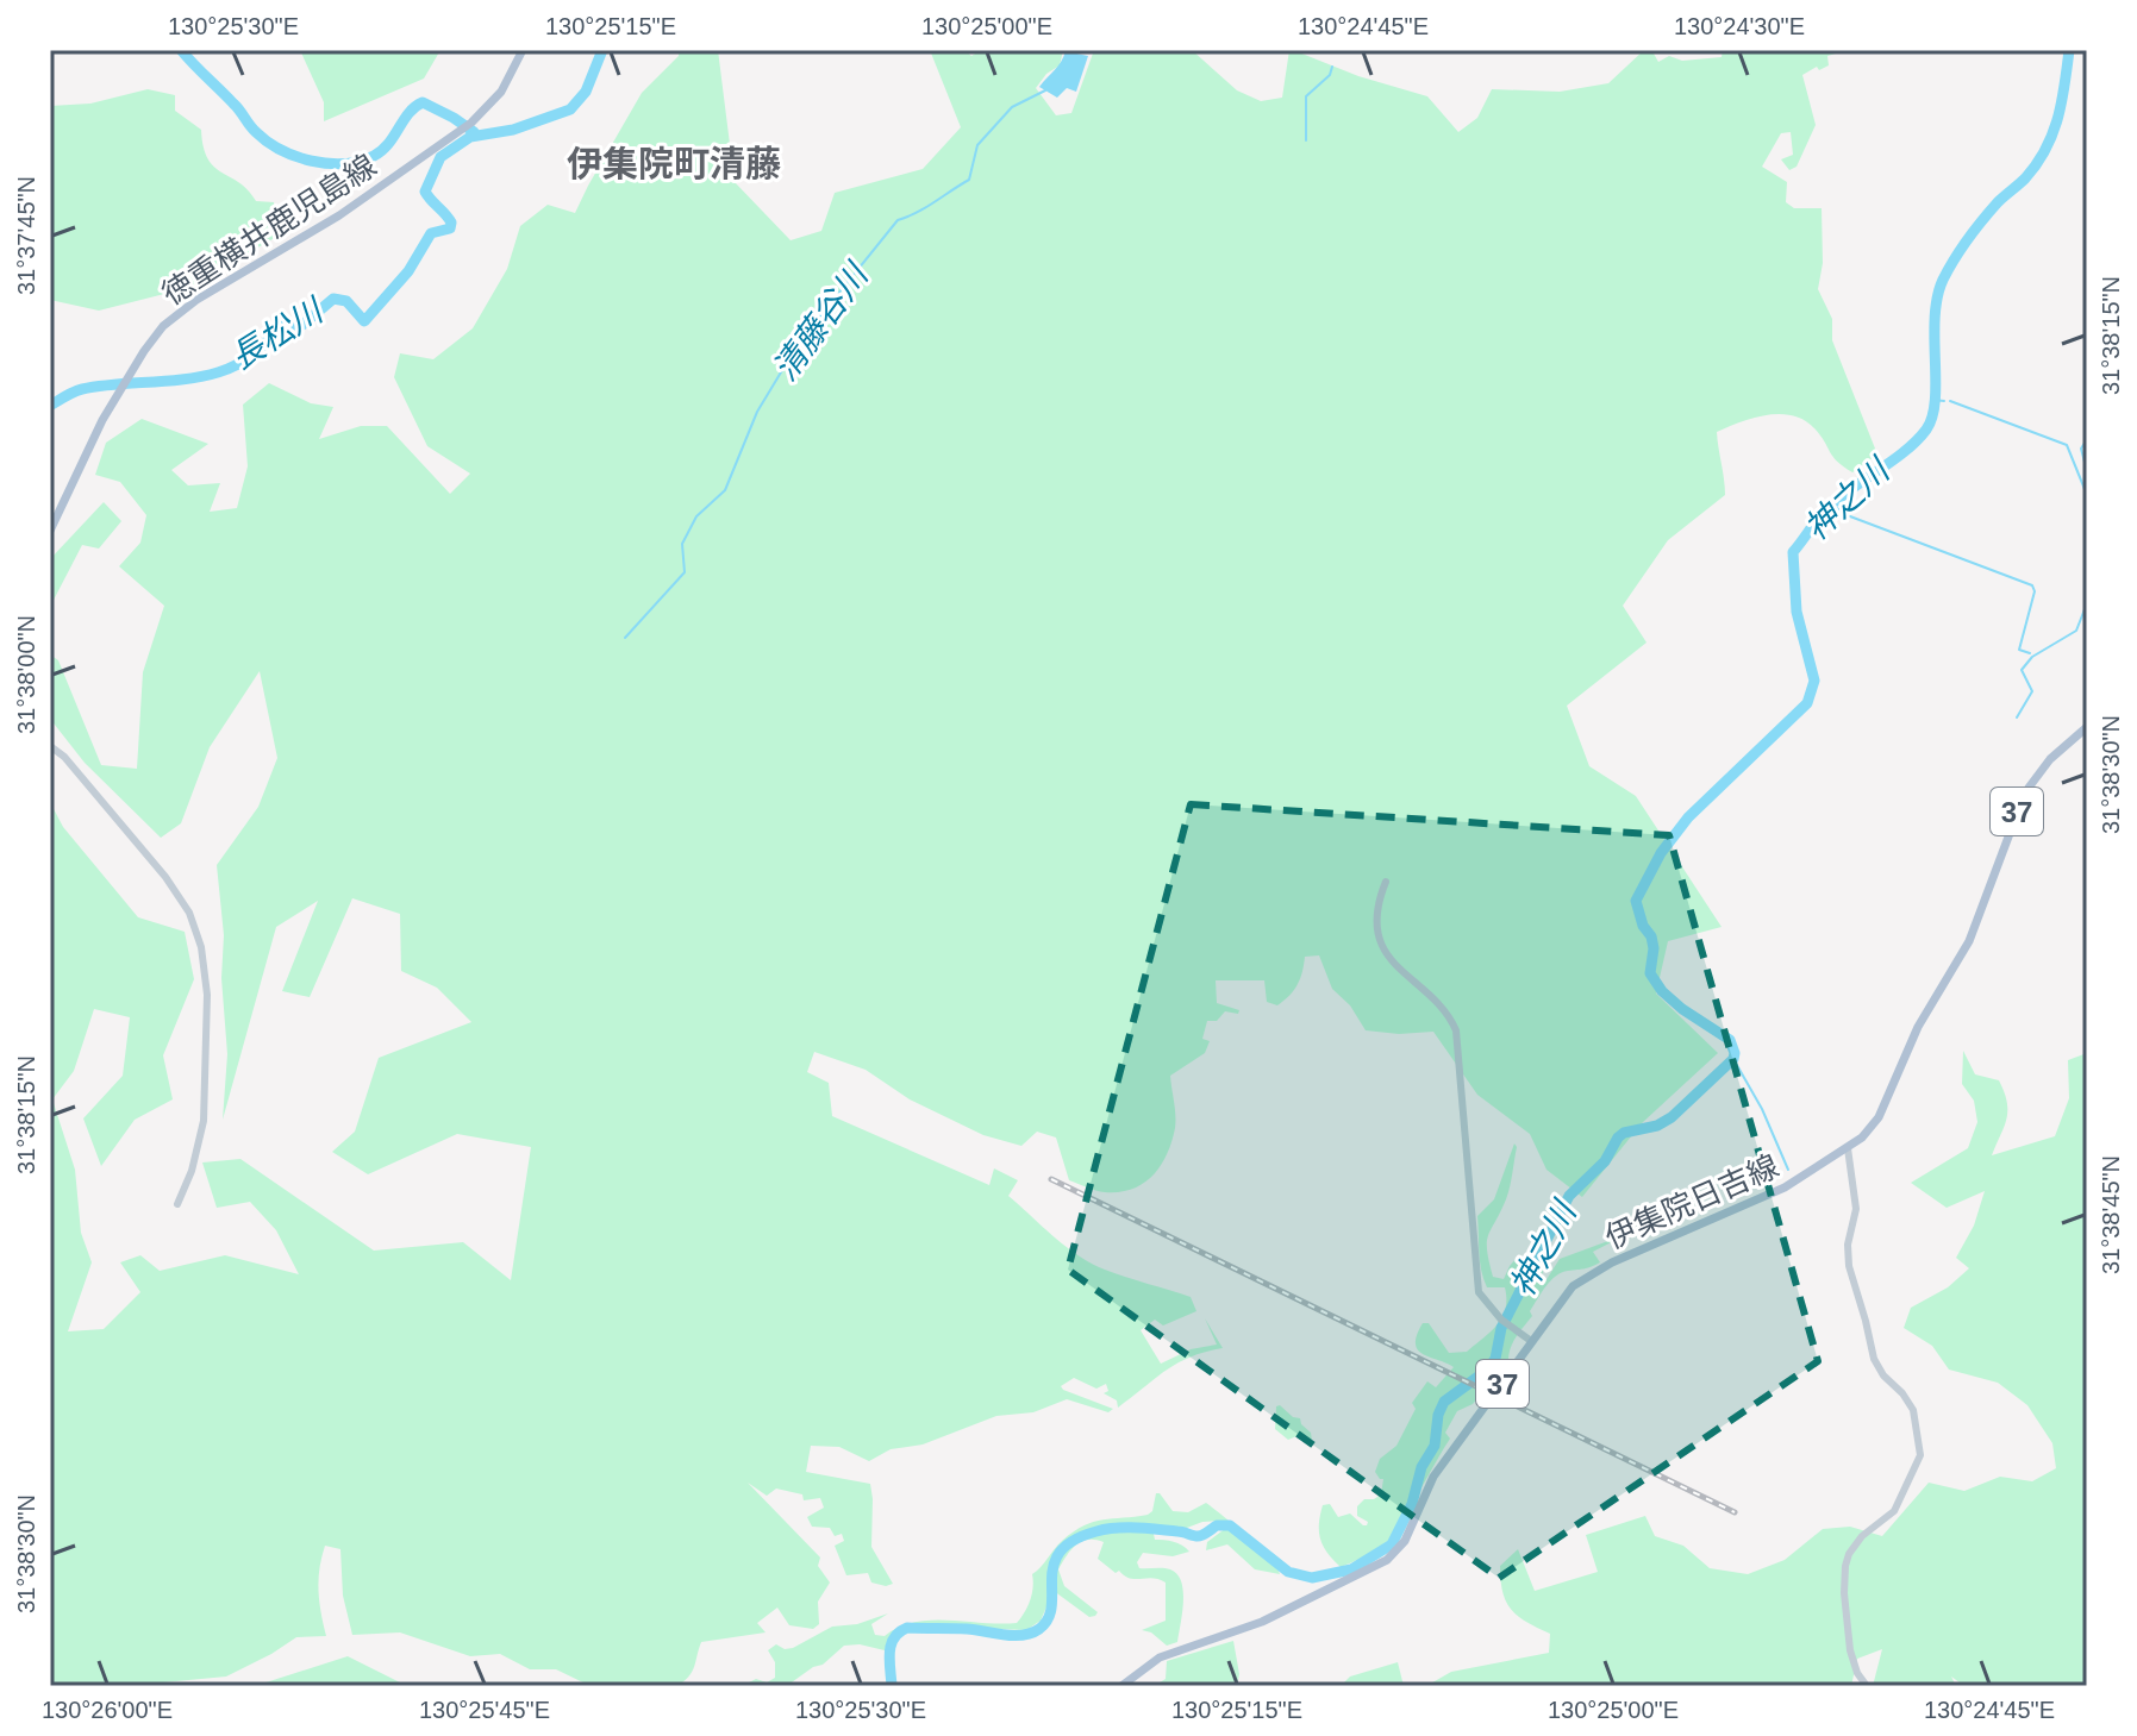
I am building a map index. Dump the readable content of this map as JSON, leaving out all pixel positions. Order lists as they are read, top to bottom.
{
  "streets": {
    "main road": ["徳重横井鹿児島線", "37", "伊集院日吉線"]
  },
  "districts": ["伊集院町清藤"],
  "water": ["清藤谷川", "長松川", "神之川"],
  "coordinates": [
    "130°25'30\"E",
    "130°25'15\"E",
    "130°25'00\"E",
    "130°24'45\"E",
    "130°24'30\"E",
    "31°37'45\"N",
    "31°38'15\"N",
    "31°38'00\"N",
    "31°38'30\"N",
    "31°38'45\"N",
    "130°26'00\"E",
    "130°25'45\"E"
  ]
}
